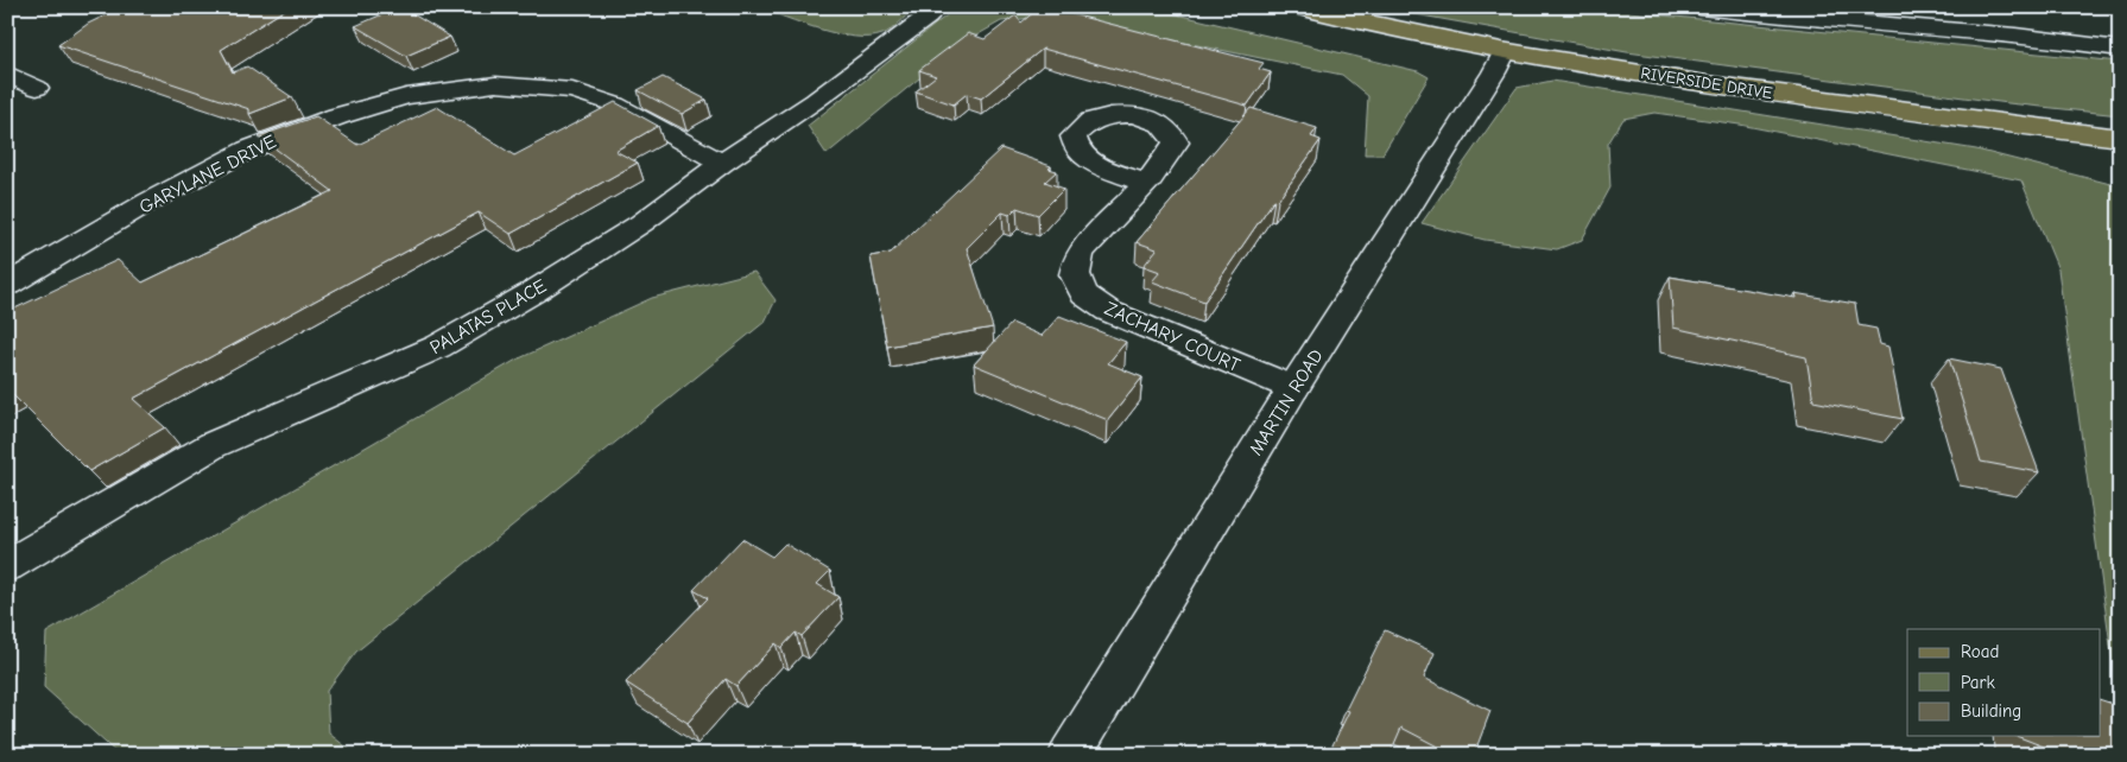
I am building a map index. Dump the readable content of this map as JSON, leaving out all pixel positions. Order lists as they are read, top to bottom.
{
  "streets": {
    "main road": ["RIVERSIDE DRIVE"],
    "street": [
      "GARYLANE DRIVE",
      "PALATAS PLACE",
      "ZACHARY COURT",
      "MARTIN ROAD"
    ]
  },
  "crossings": [
    ["RIVERSIDE DRIVE", "MARTIN ROAD"],
    ["GARYLANE DRIVE", "PALATAS PLACE"],
    ["ZACHARY COURT", "MARTIN ROAD"]
  ],
  "legend": ["Road", "Park", "Building"]
}
